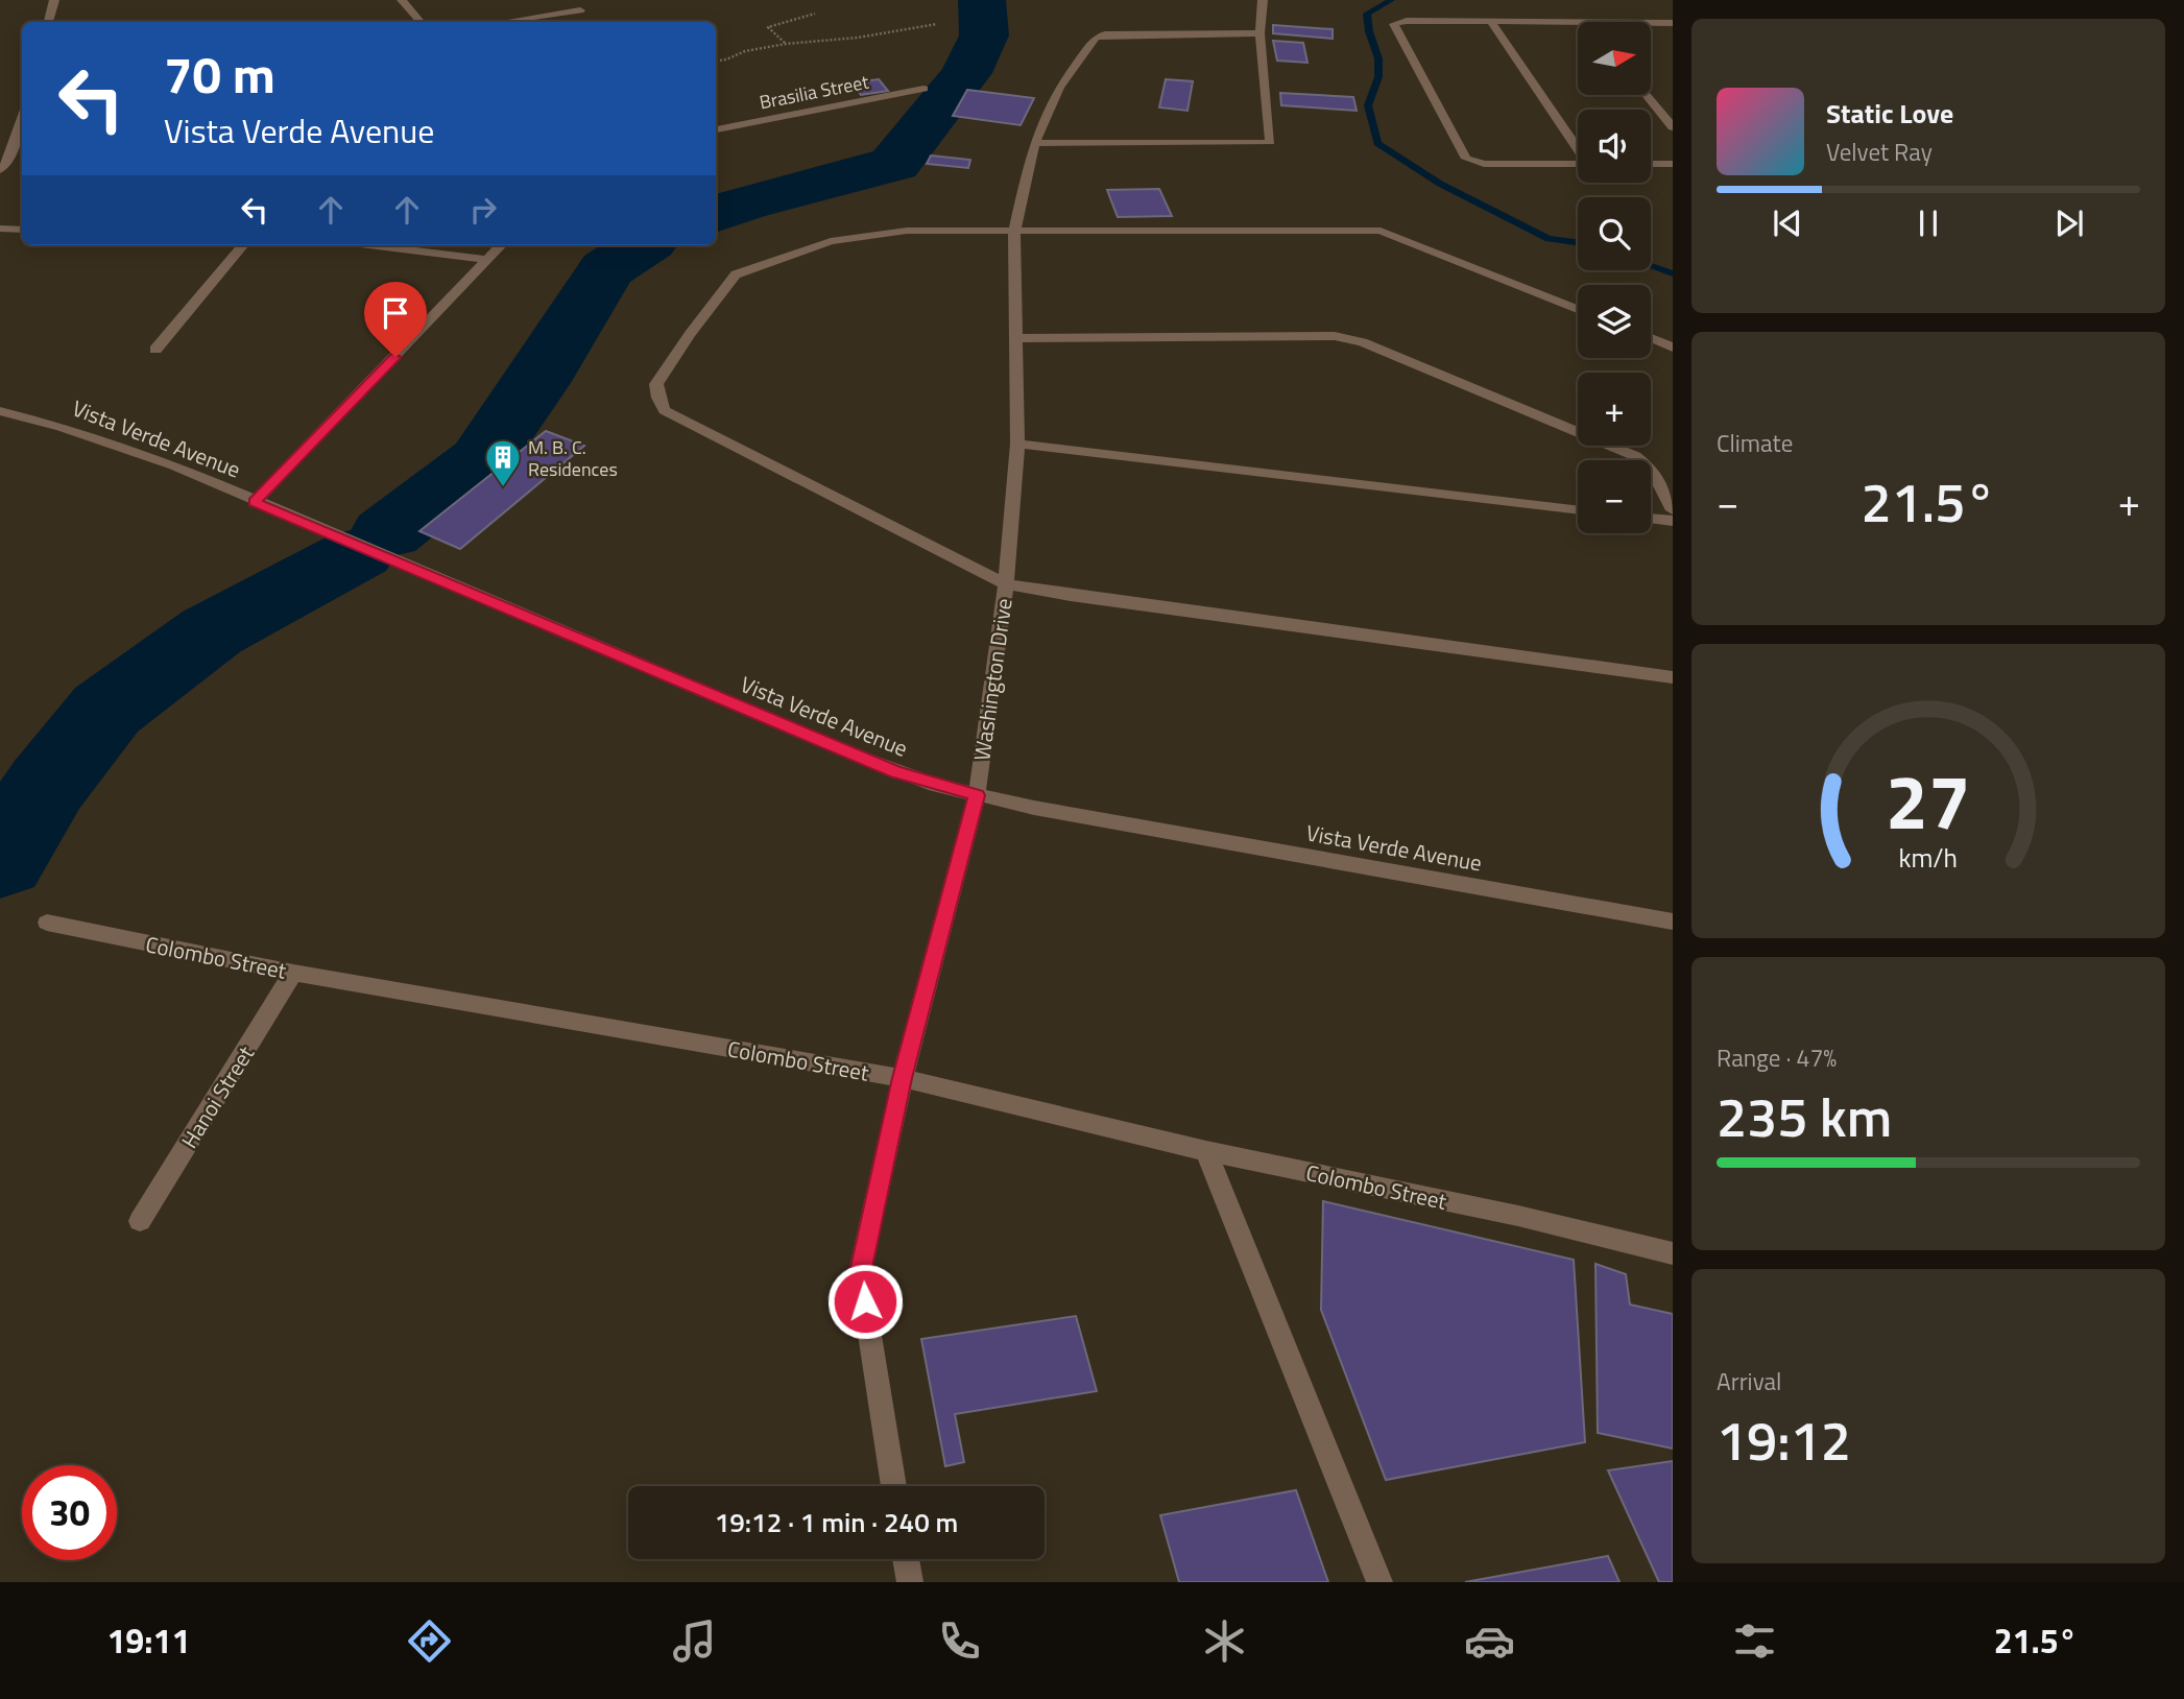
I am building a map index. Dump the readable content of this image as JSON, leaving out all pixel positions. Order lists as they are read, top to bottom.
{
  "streets": {
    "street": [
      "Brasilia Street",
      "Vista Verde Avenue",
      "Washington Drive",
      "Colombo Street",
      "Hanoi Street"
    ]
  },
  "crossings": [
    ["Vista Verde Avenue", "Washington Drive"],
    ["Washington Drive", "Colombo Street"],
    ["Colombo Street", "Hanoi Street"]
  ],
  "places": {
    "building": ["M. B. C. Residences"]
  },
  "north": "right",
  "page": {
    "map_buttons": ["+", "−"],
    "turn": ["70 m", "Vista Verde Avenue"],
    "song": ["Static Love", "Velvet Ray"],
    "tile": [
      "Climate",
      ["Range · 47%", "235 km"],
      ["Arrival", "19:12"]
    ],
    "heat": ["−", "21.5°", "+"],
    "limit": "30",
    "trip": "19:12 · 1 min · 240 m",
    "tabs": ["19:11", "21.5°"],
    "gauge": ["27", "km/h"]
  }
}
